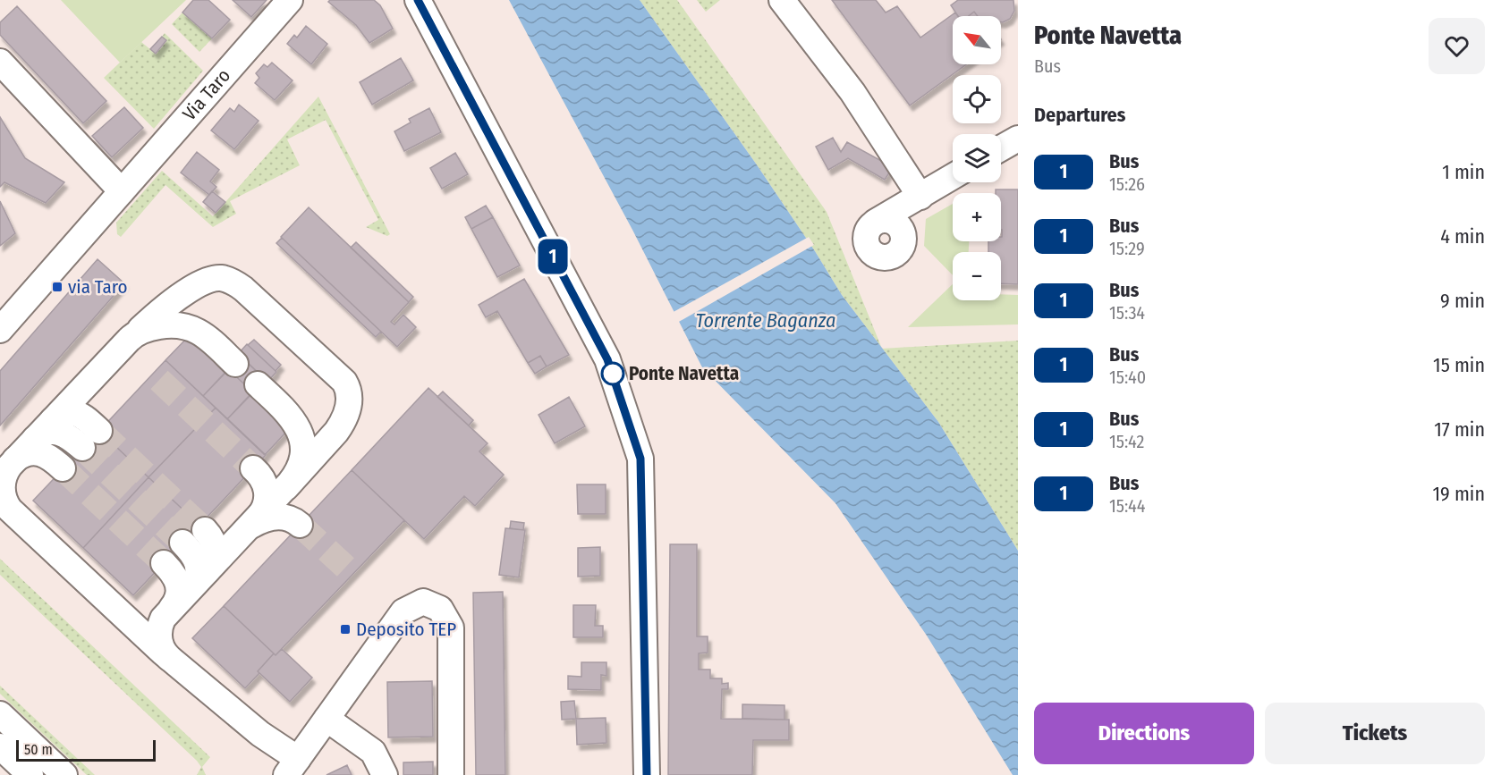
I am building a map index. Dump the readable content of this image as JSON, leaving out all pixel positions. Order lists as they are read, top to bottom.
{
  "streets": {
    "street": ["Via Taro"]
  },
  "water": ["Torrente Baganza"],
  "places": {
    "transit": ["via Taro", "Deposito TEP"],
    "other": ["Ponte Navetta"]
  },
  "lines": ["bus line 1"],
  "scale_bar": "50 m",
  "north": "top left",
  "page": {
    "on_map": "1",
    "heading": [
      ["Ponte Navetta", "Bus"],
      "Departures"
    ],
    "map_buttons": ["+", "−"],
    "list": [
      {
        "mark": "1",
        "name": "Bus",
        "note": "15:26",
        "value": "1 min"
      },
      {
        "mark": "1",
        "name": "Bus",
        "note": "15:29",
        "value": "4 min"
      },
      {
        "mark": "1",
        "name": "Bus",
        "note": "15:34",
        "value": "9 min"
      },
      {
        "mark": "1",
        "name": "Bus",
        "note": "15:40",
        "value": "15 min"
      },
      {
        "mark": "1",
        "name": "Bus",
        "note": "15:42",
        "value": "17 min"
      },
      {
        "mark": "1",
        "name": "Bus",
        "note": "15:44",
        "value": "19 min"
      }
    ],
    "buttons": ["Directions", "Tickets"],
    "scale": "50 m"
  }
}
